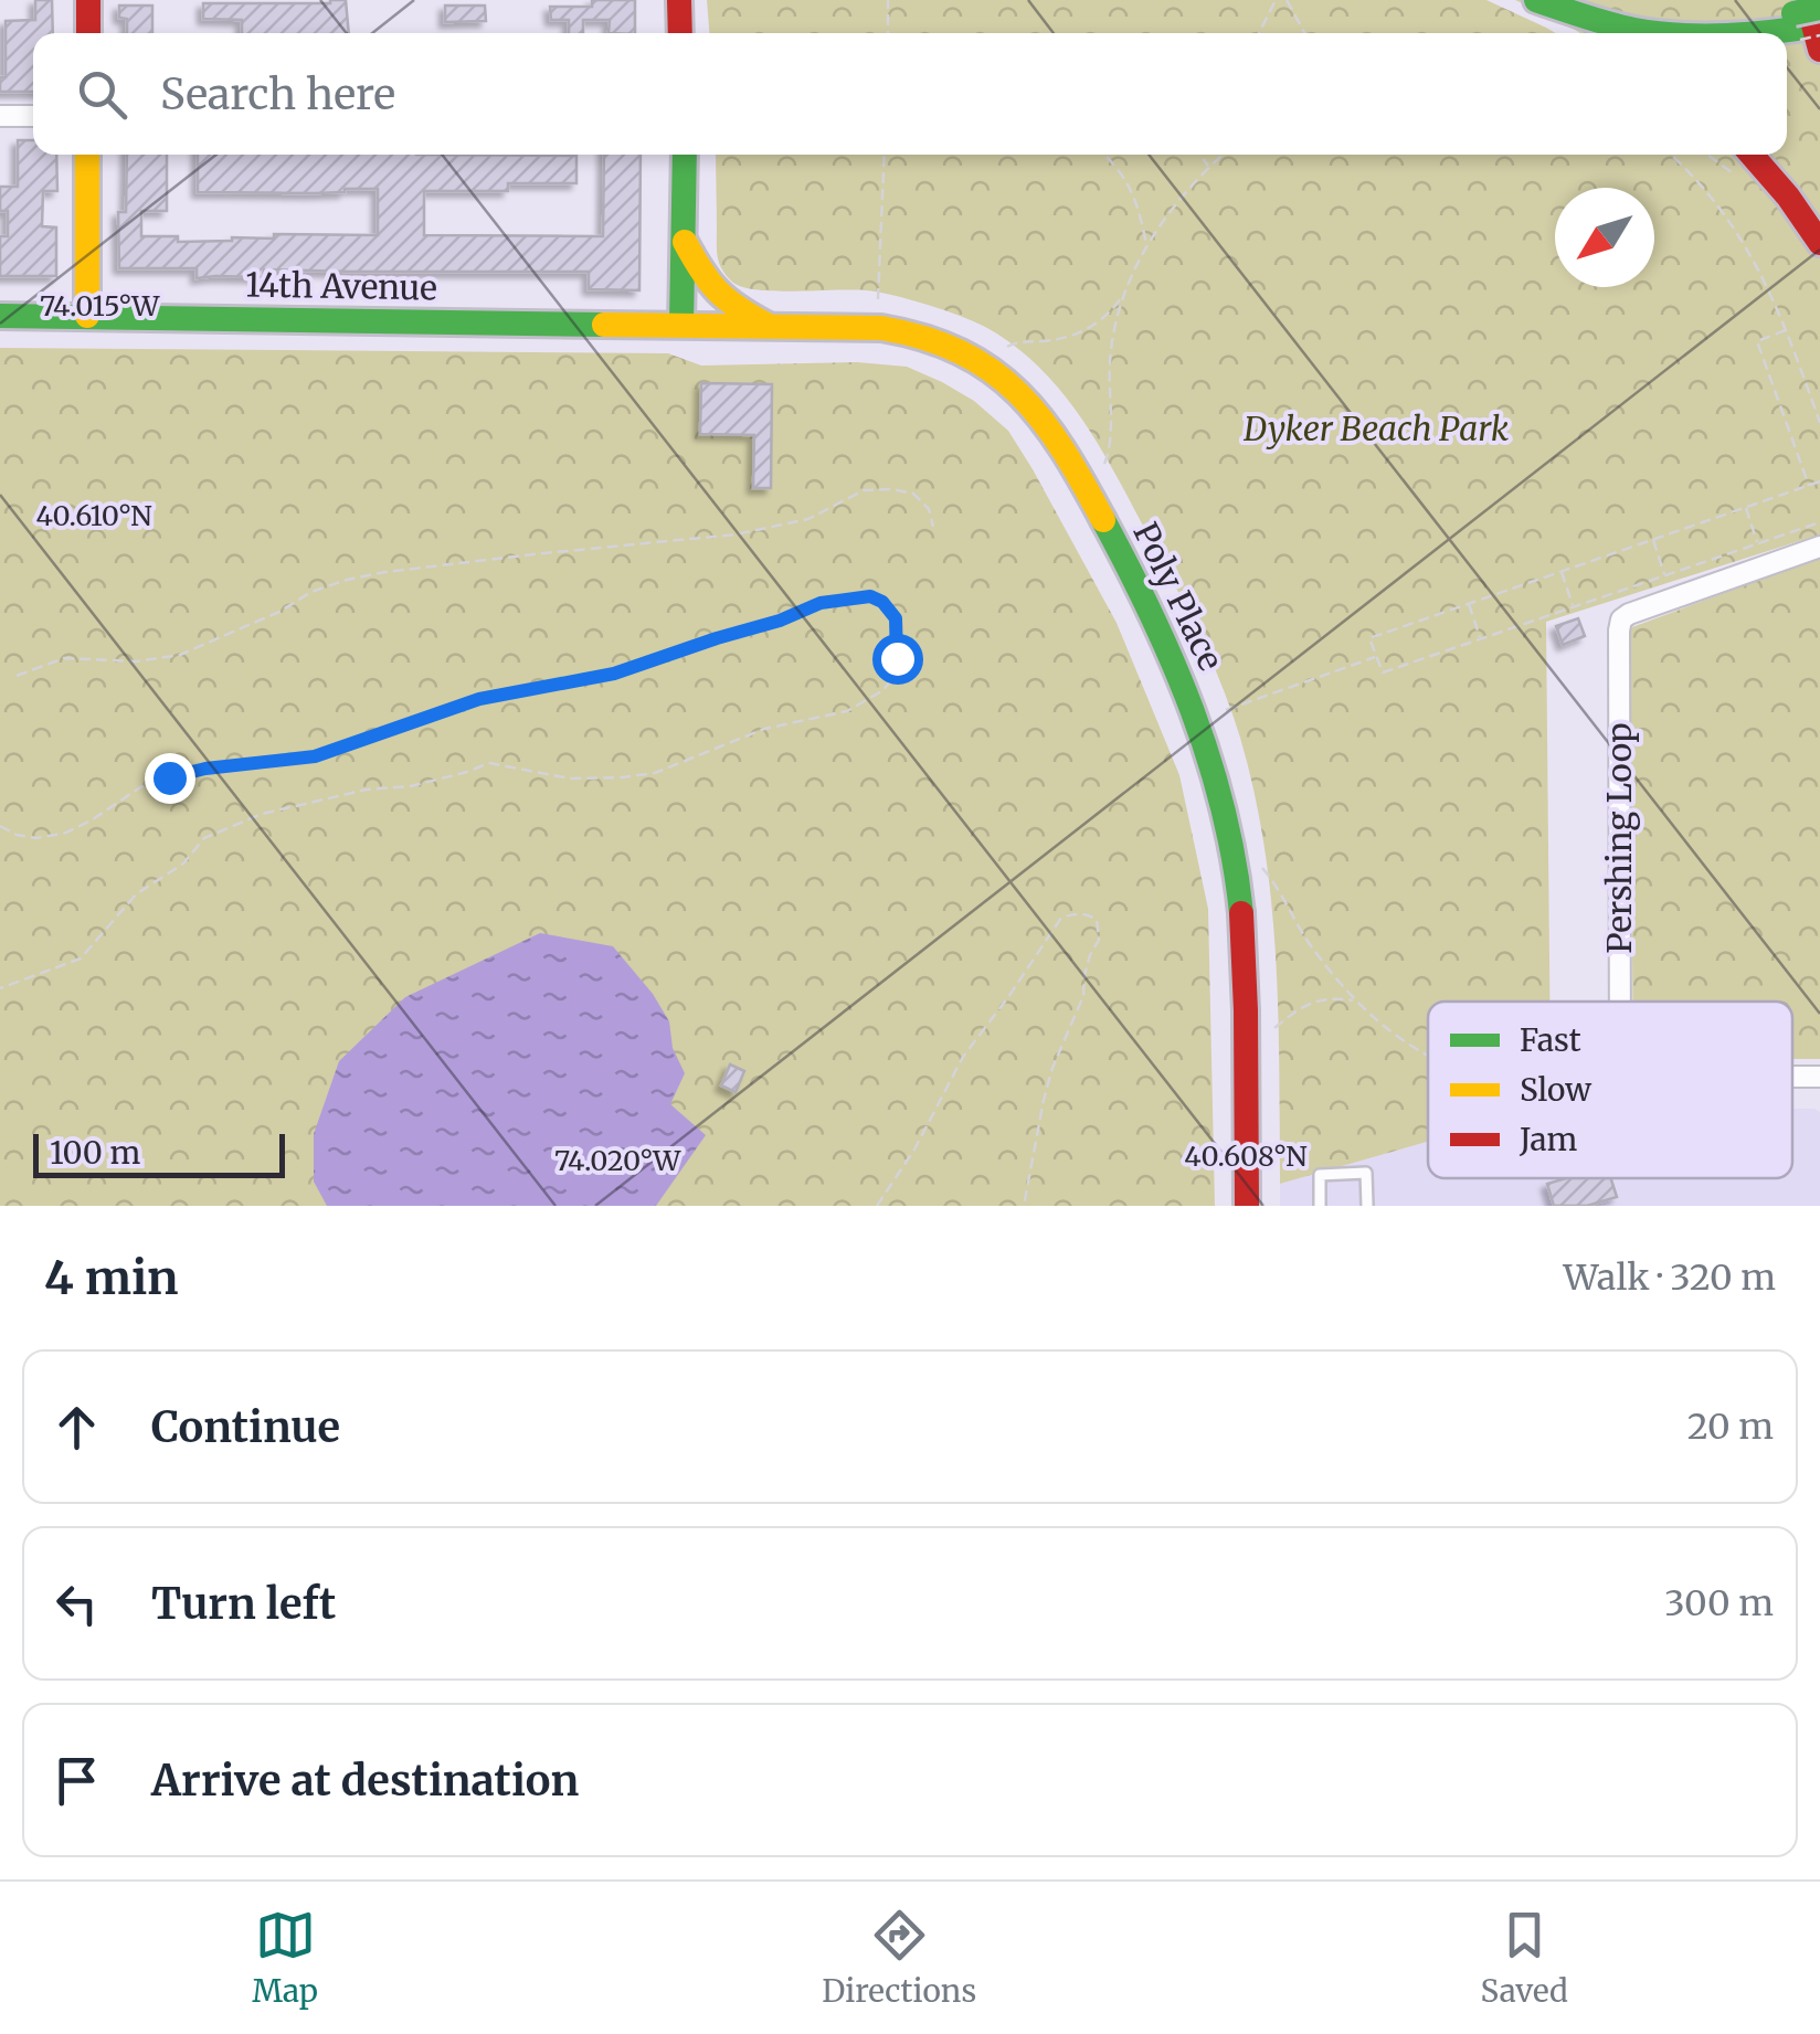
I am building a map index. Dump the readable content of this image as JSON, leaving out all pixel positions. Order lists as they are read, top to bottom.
{
  "streets": {
    "main road": ["14th Avenue", "Poly Place"],
    "street": ["Pershing Loop"]
  },
  "crossings": [
    ["14th Avenue", "Poly Place"]
  ],
  "parks": ["Dyker Beach Park"],
  "legend": ["Fast", "Slow", "Jam"],
  "scale_bar": "100 m",
  "north": "bottom left",
  "page": {
    "search": "Search here",
    "scale": "100 m",
    "heading": ["4 min", "Walk · 320 m"],
    "list": [
      ["Continue", "20 m"],
      ["Turn left", "300 m"],
      "Arrive at destination"
    ],
    "nav": ["Map", "Directions", "Saved"]
  },
  "coordinates": [
    "74.015°W",
    "40.610°N",
    "40.608°N",
    "74.020°W"
  ]
}
